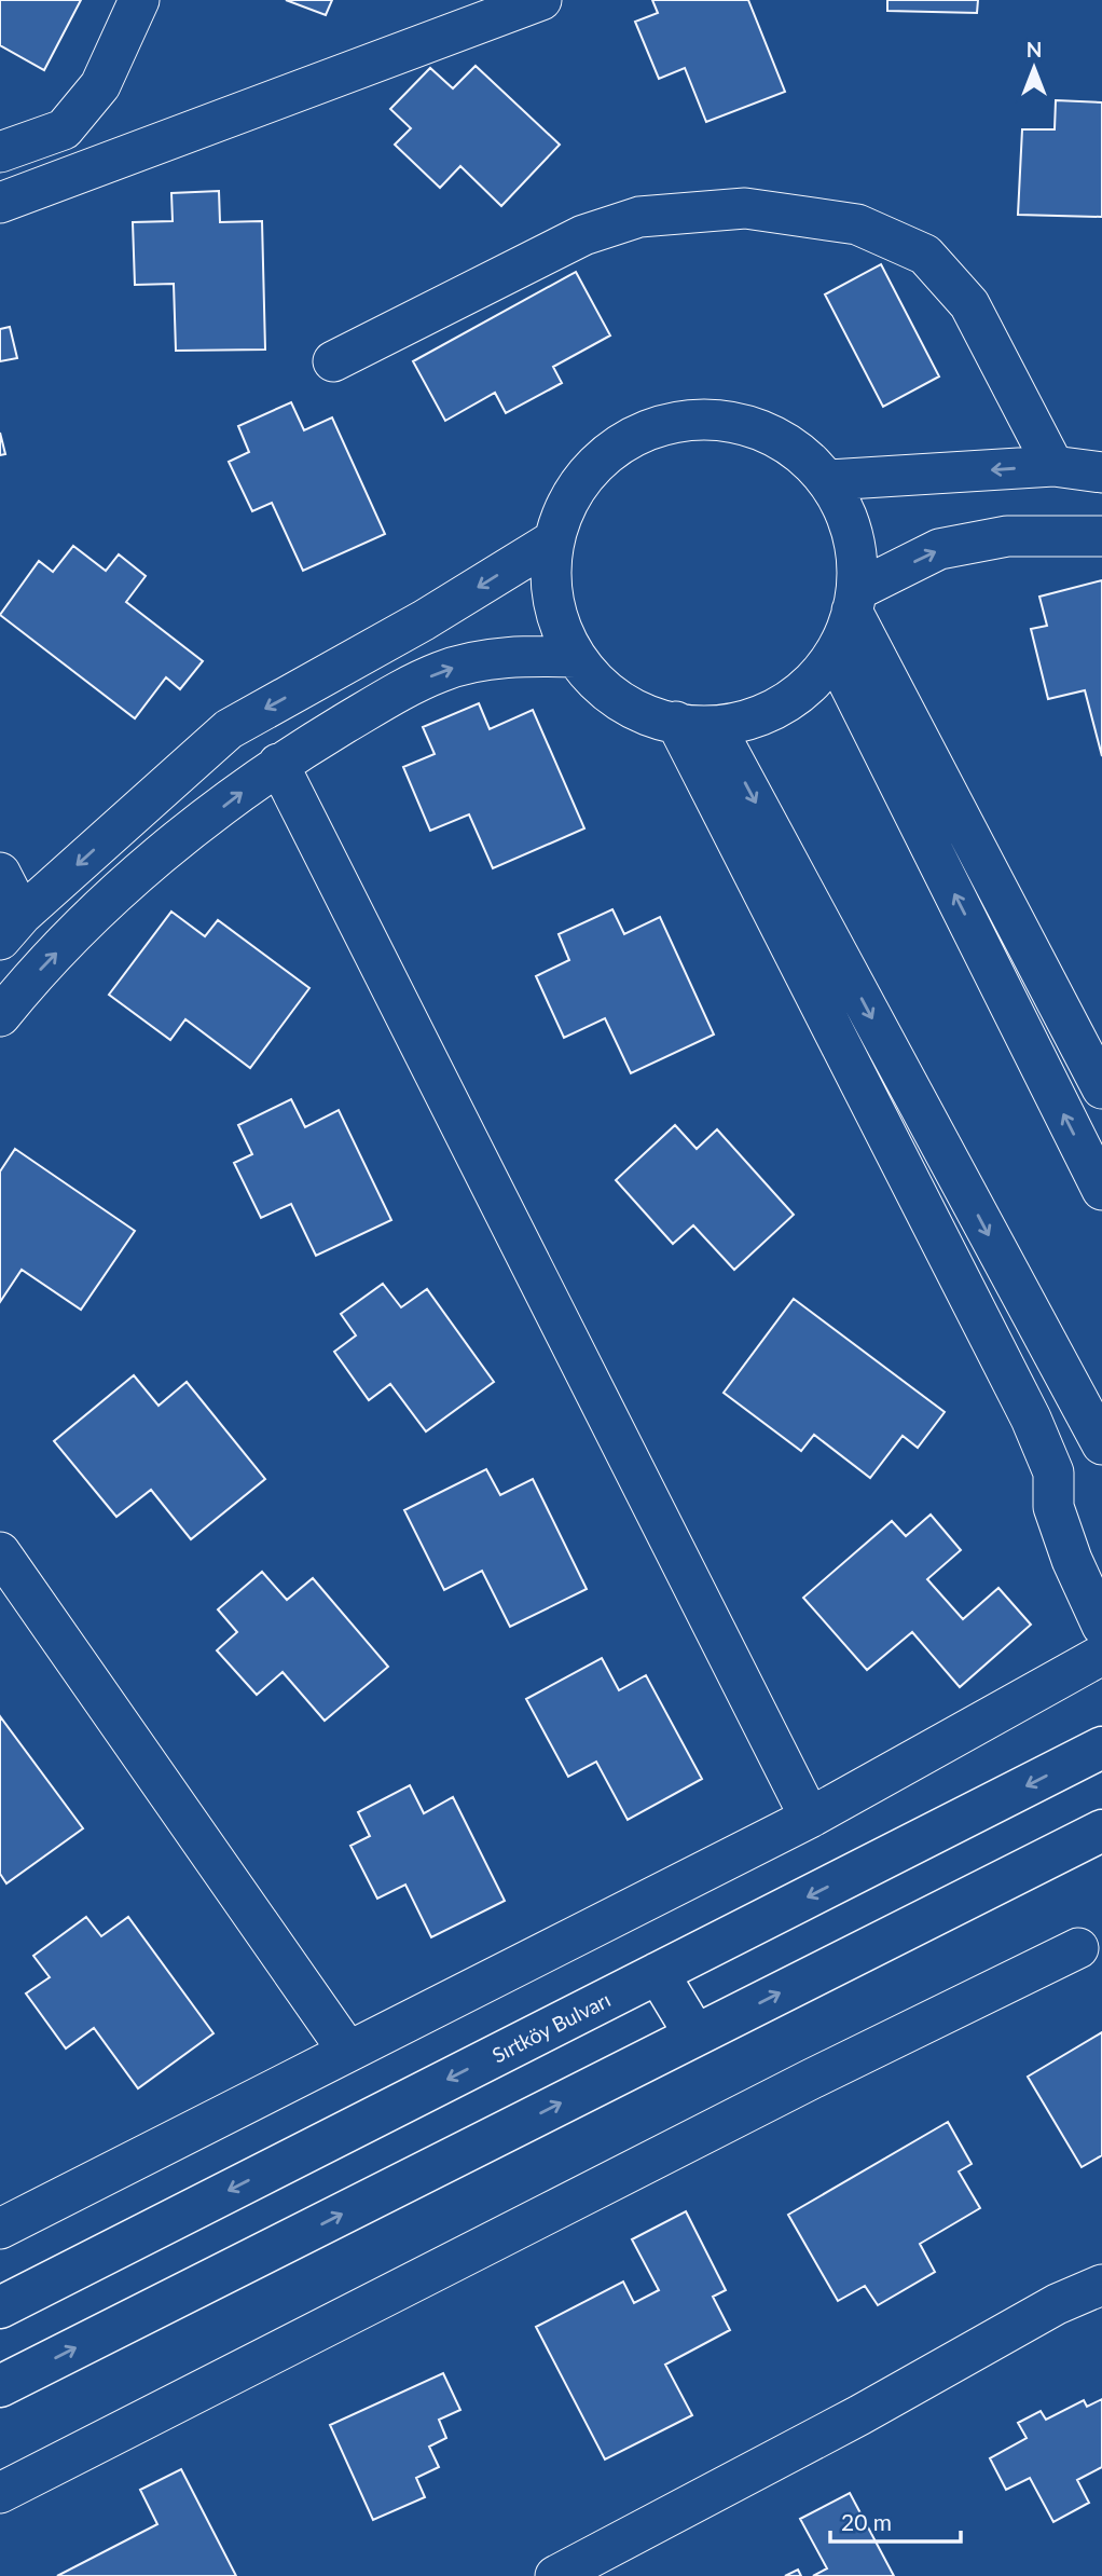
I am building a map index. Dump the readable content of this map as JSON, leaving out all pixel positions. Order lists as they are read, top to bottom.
{
  "streets": {
    "main road": ["Sırtköy Bulvarı"]
  },
  "scale_bar": "20 m",
  "north": "top"
}
